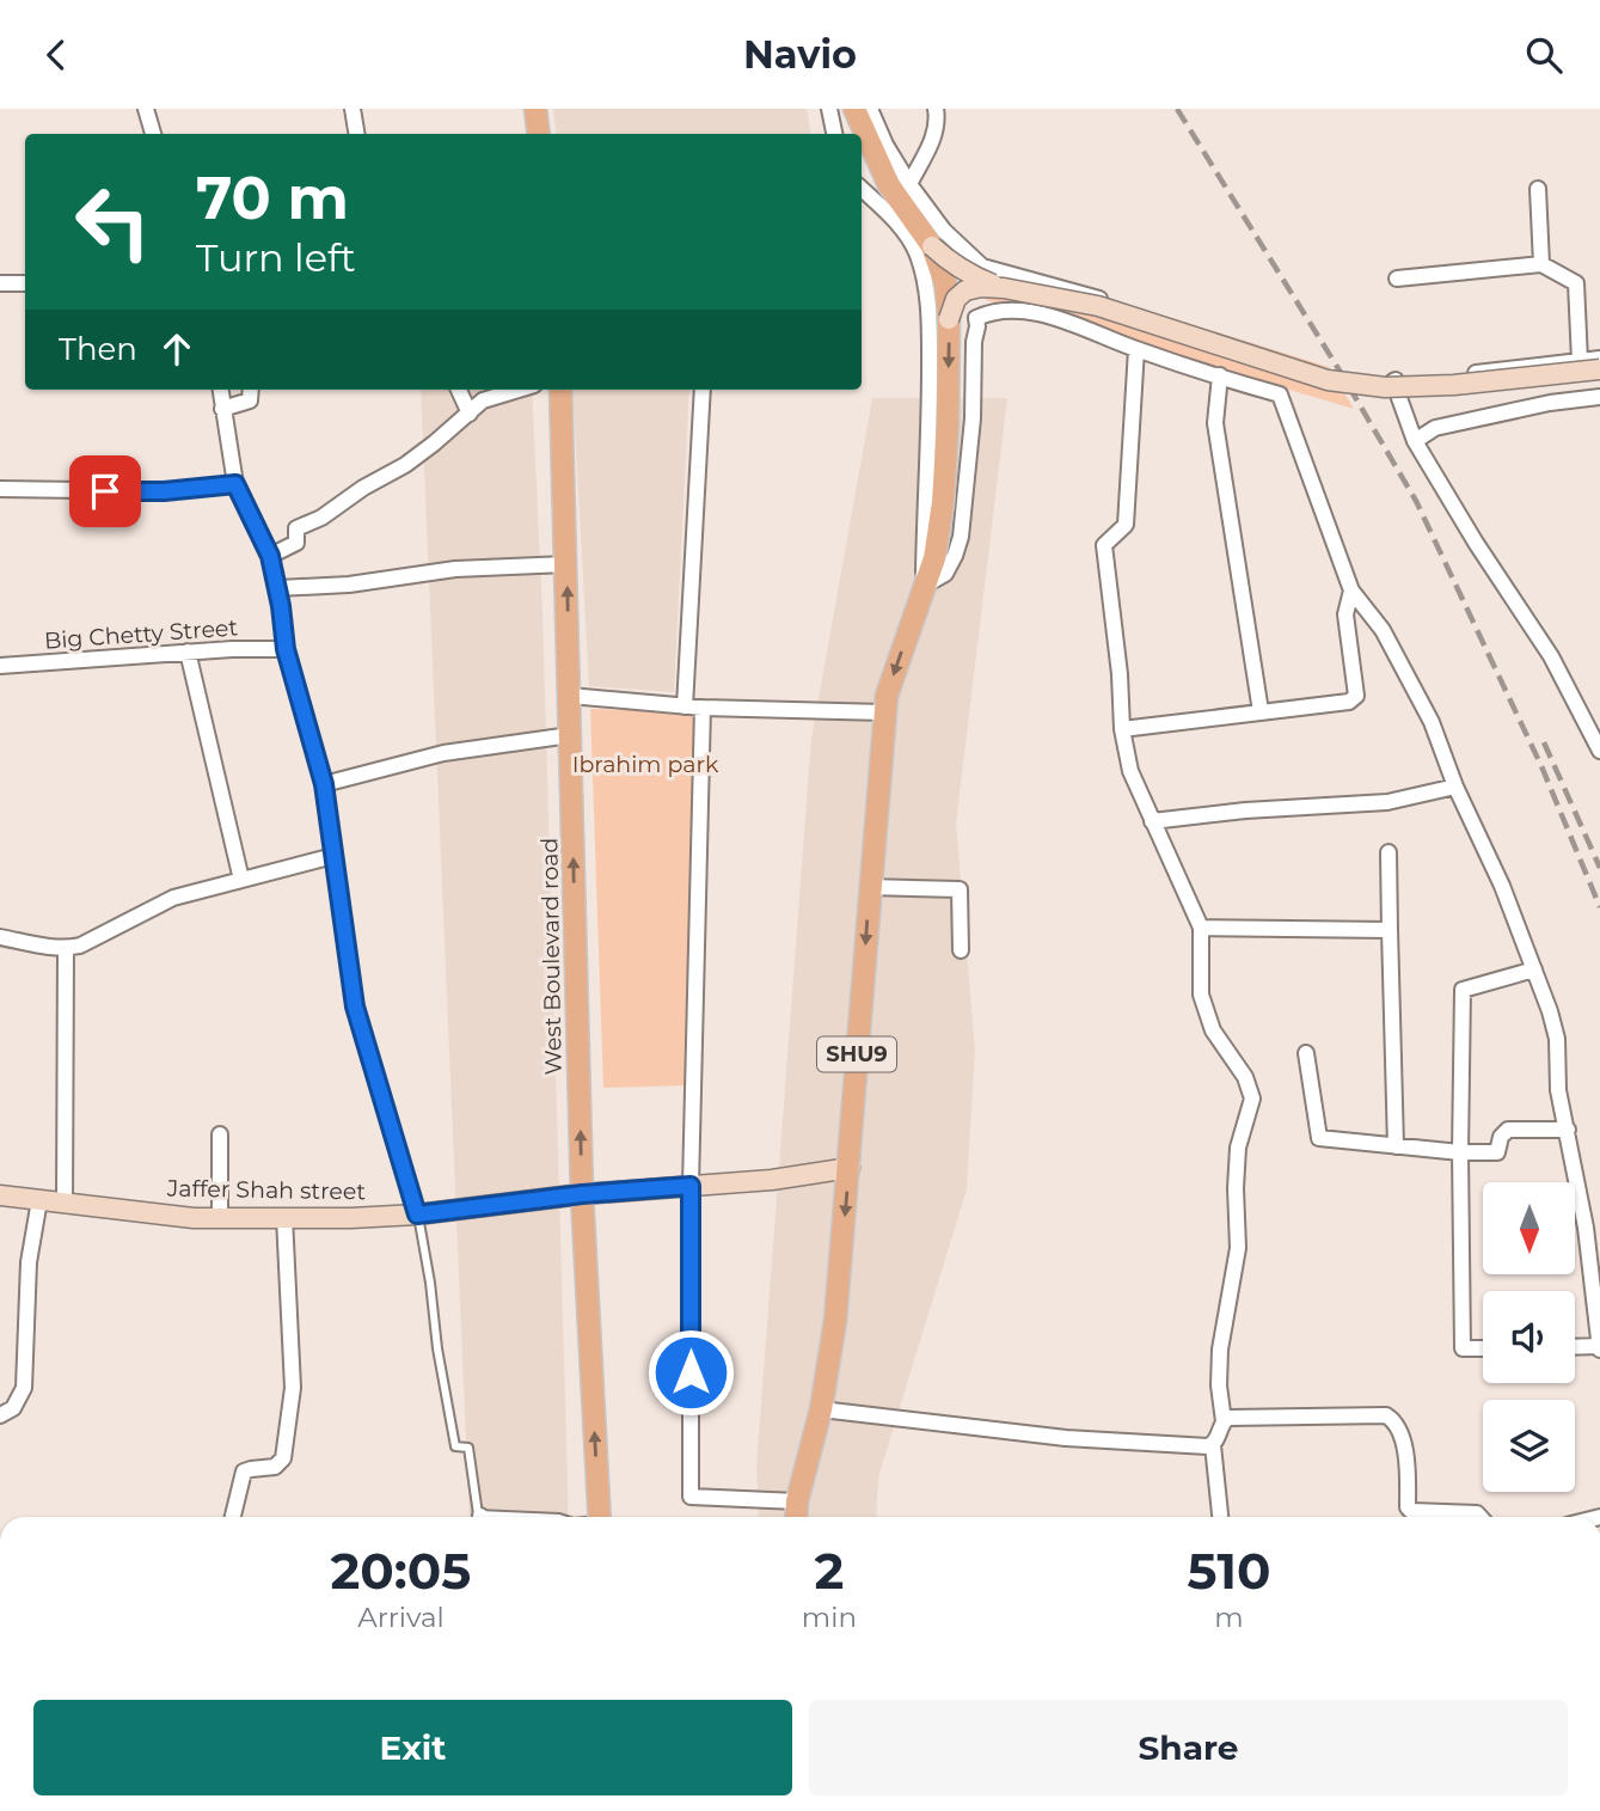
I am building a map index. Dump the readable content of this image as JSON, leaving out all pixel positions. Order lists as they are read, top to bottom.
{
  "streets": {
    "main road": ["West Boulevard road", "SHU9"],
    "street": ["Big Chetty Street", "Jaffer Shah street"]
  },
  "crossings": [
    ["West Boulevard road", "Jaffer Shah street"],
    ["SHU9", "Jaffer Shah street"]
  ],
  "one_way": ["West Boulevard road"],
  "parks": ["Ibrahim park"],
  "north": "bottom",
  "page": {
    "header": "Navio",
    "turn": ["70 m", "Turn left"],
    "then": "Then",
    "eta": [
      "20:05",
      "Arrival",
      "2",
      "min",
      "510",
      "m"
    ],
    "buttons": ["Exit", "Share"]
  }
}
